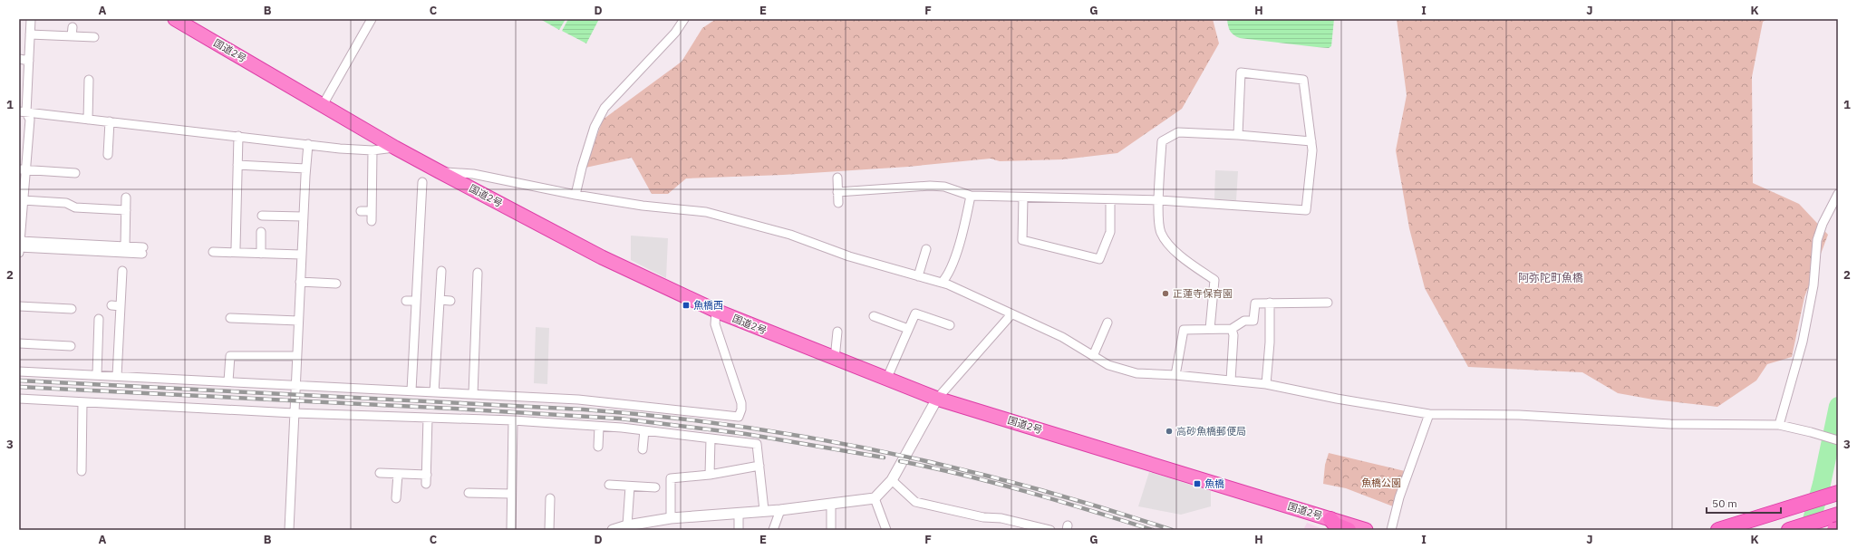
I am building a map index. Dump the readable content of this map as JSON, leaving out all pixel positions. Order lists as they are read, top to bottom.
{
  "streets": {
    "highway": ["国道2号"]
  },
  "districts": ["阿弥陀町魚橋"],
  "parks": ["魚橋公園"],
  "places": {
    "other": ["正蓮寺保育園", "高砂魚橋郵便局"],
    "transit": ["魚橋西", "魚橋"]
  },
  "scale_bar": "50 m",
  "grid": {
    "columns": [
      "A",
      "B",
      "C",
      "D",
      "E",
      "F",
      "G",
      "H",
      "I",
      "J",
      "K"
    ],
    "rows": ["1", "2", "3"]
  }
}
